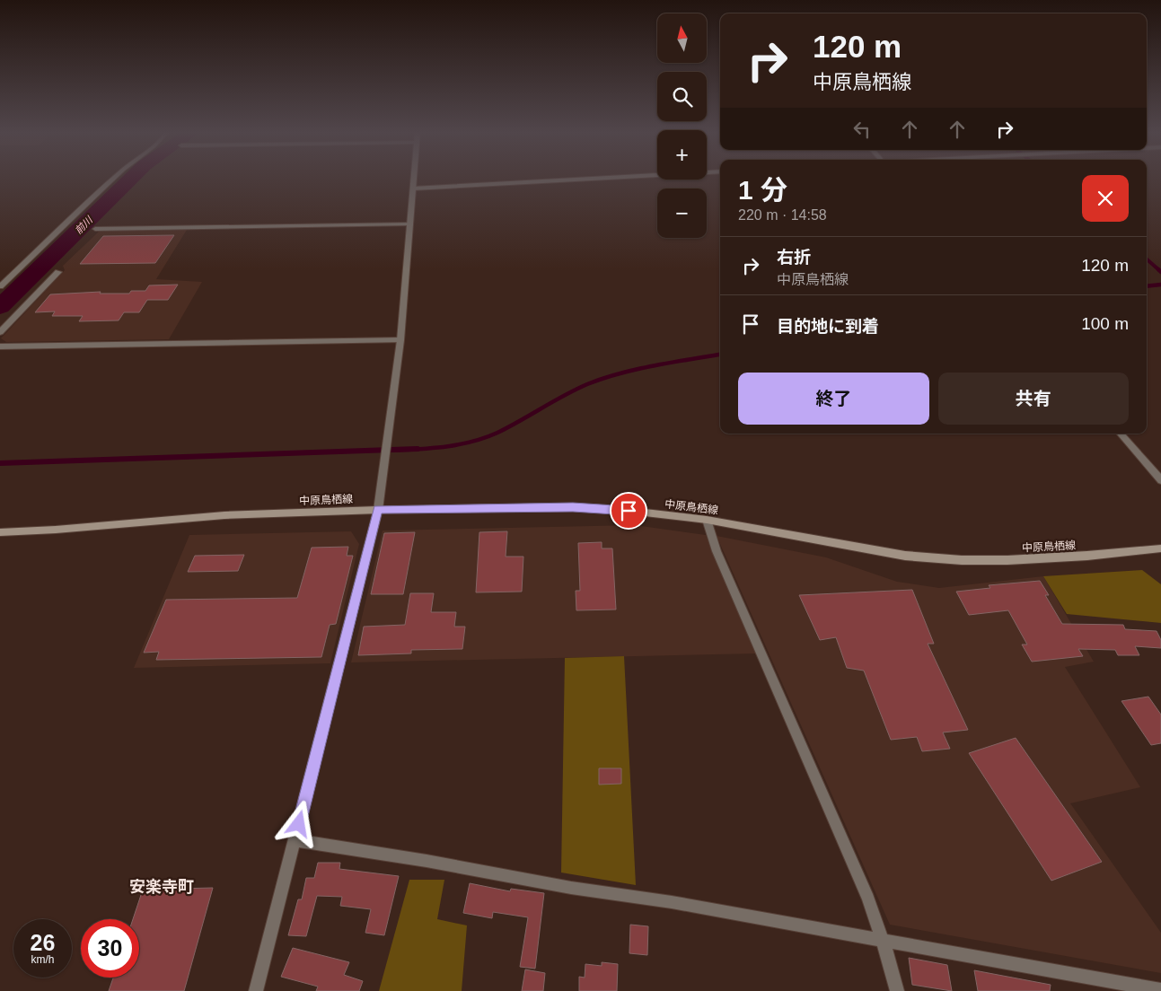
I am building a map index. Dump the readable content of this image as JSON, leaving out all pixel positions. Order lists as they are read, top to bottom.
{
  "streets": {
    "main road": ["中原鳥栖線"]
  },
  "districts": ["安楽寺町"],
  "water": ["前川"],
  "north": "top",
  "page": {
    "map_buttons": ["+", "−"],
    "turn": ["120 m", "中原鳥栖線"],
    "heading": ["1 分", "220 m · 14:58"],
    "list": [
      {
        "name": "右折",
        "note": "中原鳥栖線",
        "value": "120 m"
      },
      {
        "name": "目的地に到着",
        "value": "100 m"
      }
    ],
    "buttons": ["終了", "共有"],
    "speed": "26 km/h",
    "limit": "30"
  }
}
